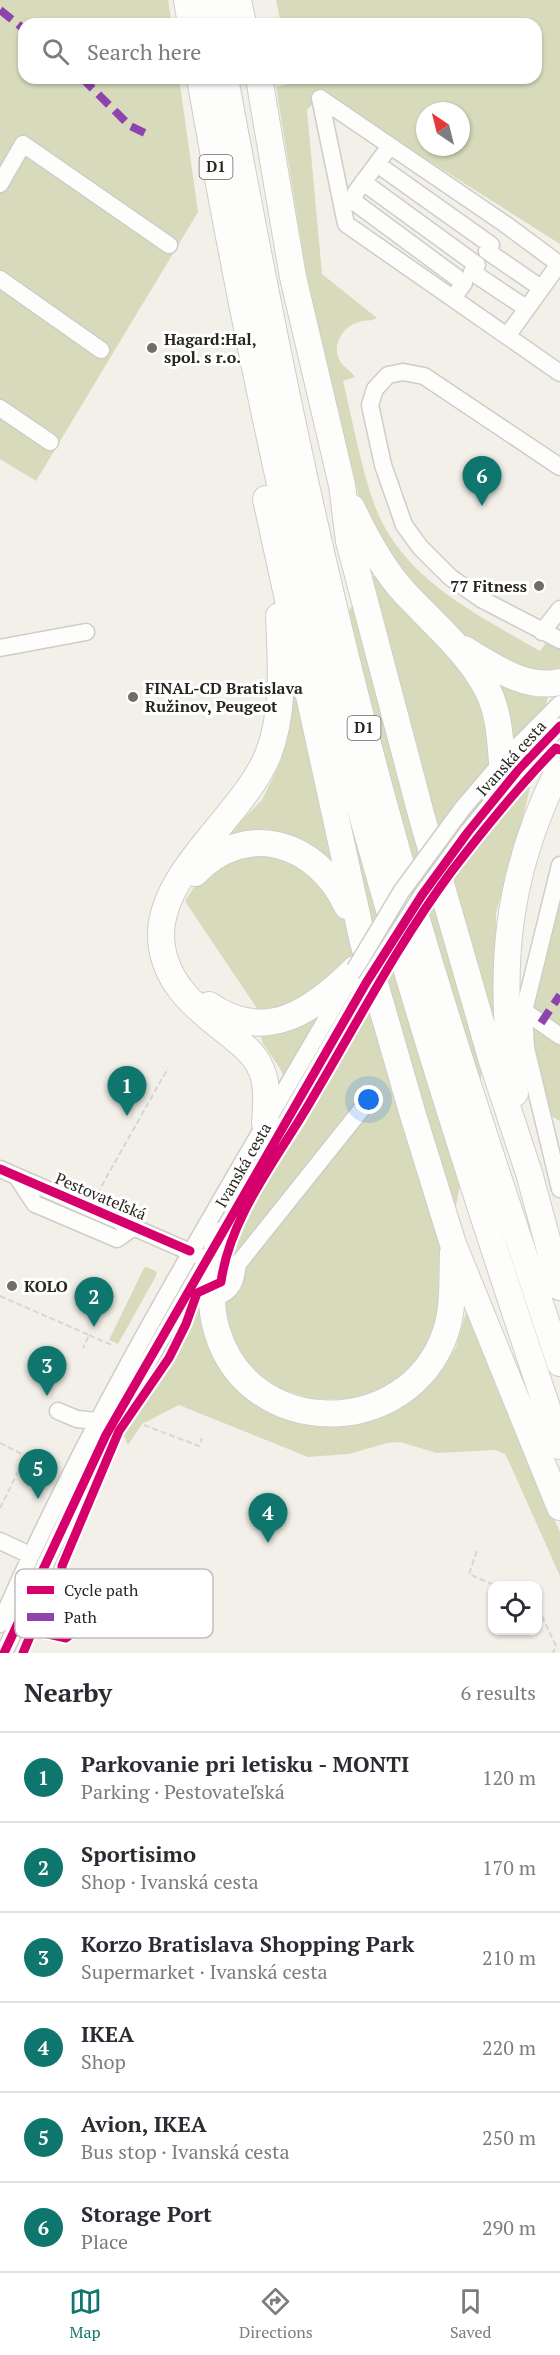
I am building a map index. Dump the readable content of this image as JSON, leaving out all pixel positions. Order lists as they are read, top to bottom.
{
  "streets": {
    "highway": ["D1"],
    "street": ["Ivanská cesta", "Pestovateľská"]
  },
  "crossings": [
    ["Ivanská cesta", "Pestovateľská"]
  ],
  "places": [
    "Hagard:Hal, spol. s r.o.",
    "77 Fitness",
    "FINAL-CD Bratislava Ružinov, Peugeot",
    "KOLO"
  ],
  "legend": ["Cycle path", "Path"],
  "north": "top left",
  "page": {
    "search": "Search here",
    "pins": [
      "6",
      "1",
      "2",
      "3",
      "5",
      "4"
    ],
    "heading": ["Nearby", "6 results"],
    "list": [
      {
        "mark": "1",
        "name": "Parkovanie pri letisku - MONTI",
        "note": "Parking · Pestovateľská",
        "value": "120 m"
      },
      {
        "mark": "2",
        "name": "Sportisimo",
        "note": "Shop · Ivanská cesta",
        "value": "170 m"
      },
      {
        "mark": "3",
        "name": "Korzo Bratislava Shopping Park",
        "note": "Supermarket · Ivanská cesta",
        "value": "210 m"
      },
      {
        "mark": "4",
        "name": "IKEA",
        "note": "Shop",
        "value": "220 m"
      },
      {
        "mark": "5",
        "name": "Avion, IKEA",
        "note": "Bus stop · Ivanská cesta",
        "value": "250 m"
      },
      {
        "mark": "6",
        "name": "Storage Port",
        "note": "Place",
        "value": "290 m"
      }
    ],
    "nav": ["Map", "Directions", "Saved"]
  }
}
